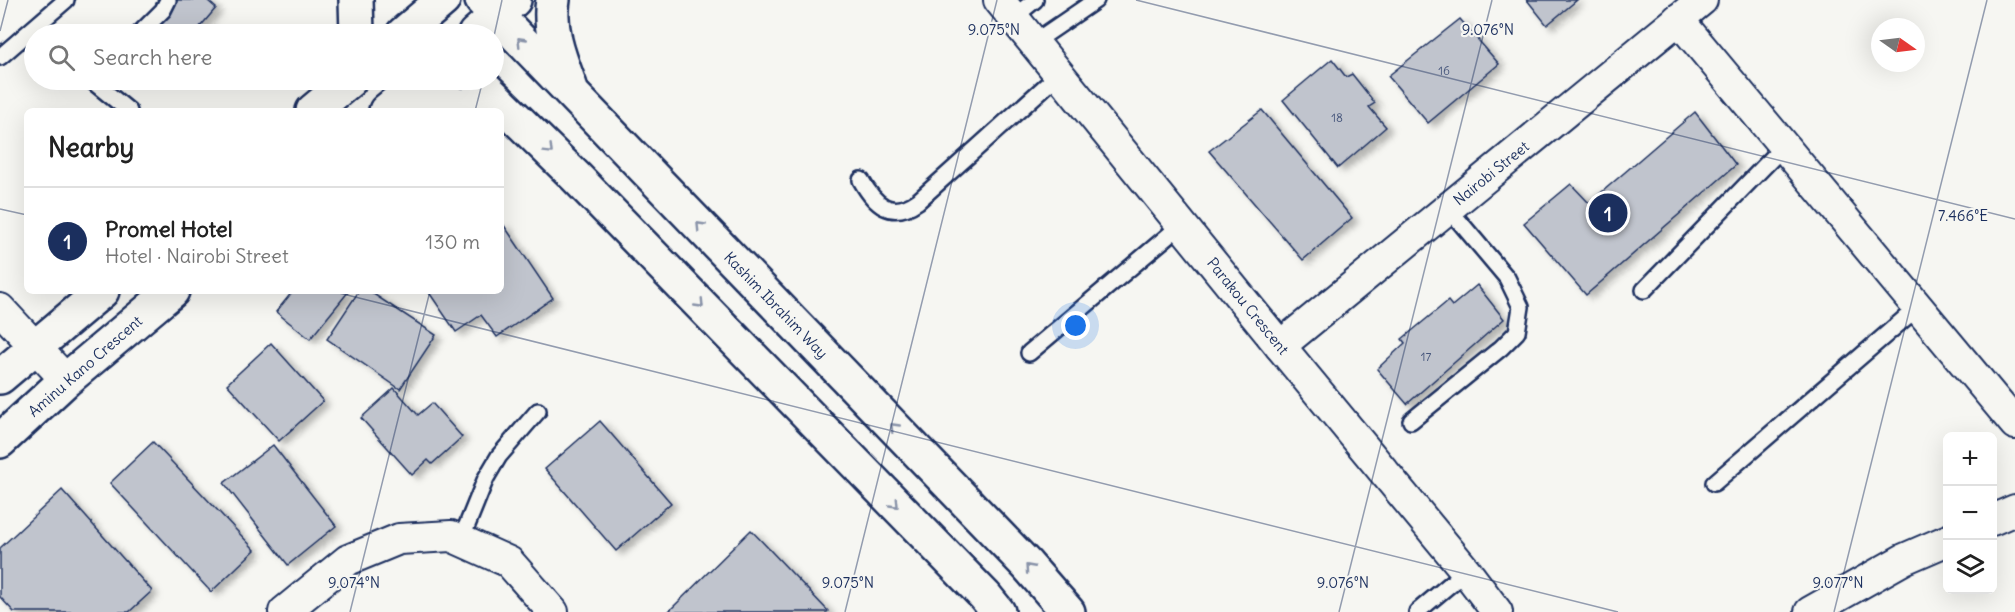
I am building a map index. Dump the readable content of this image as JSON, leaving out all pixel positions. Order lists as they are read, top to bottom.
{
  "streets": {
    "main road": ["Kashim Ibrahim Way", "Aminu Kano Crescent"],
    "street": ["Nairobi Street", "Parakou Crescent"]
  },
  "crossings": [
    ["Nairobi Street", "Parakou Crescent"]
  ],
  "house_numbers": ["16", "18", "17"],
  "north": "right",
  "page": {
    "search": "Search here",
    "heading": "Nearby",
    "list": [
      {
        "mark": "1",
        "name": "Promel Hotel",
        "note": "Hotel · Nairobi Street",
        "value": "130 m"
      }
    ],
    "pins": "1",
    "map_buttons": ["+", "−"]
  },
  "coordinates": [
    "9.075°N",
    "9.076°N",
    "7.466°E",
    "9.074°N",
    "9.077°N"
  ]
}
